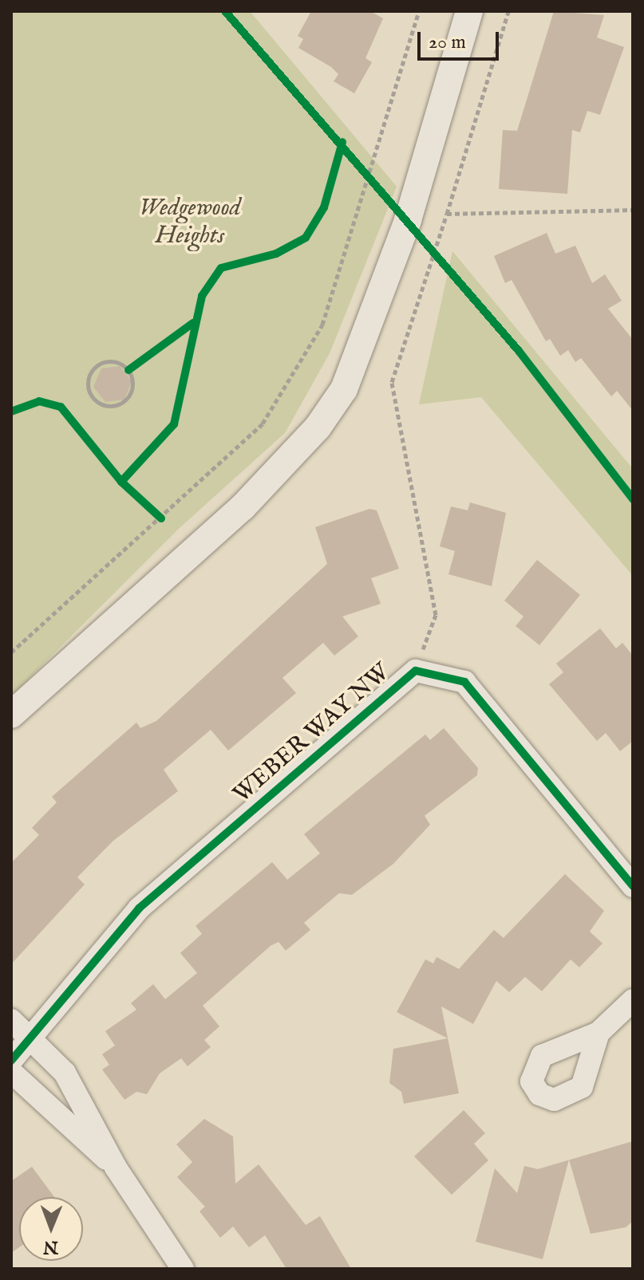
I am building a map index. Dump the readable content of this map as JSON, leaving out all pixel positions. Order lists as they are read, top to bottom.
{
  "streets": {
    "street": ["WEBER WAY NW"]
  },
  "parks": ["Wedgewood Heights"],
  "scale_bar": "20 m",
  "north": "bottom"
}
